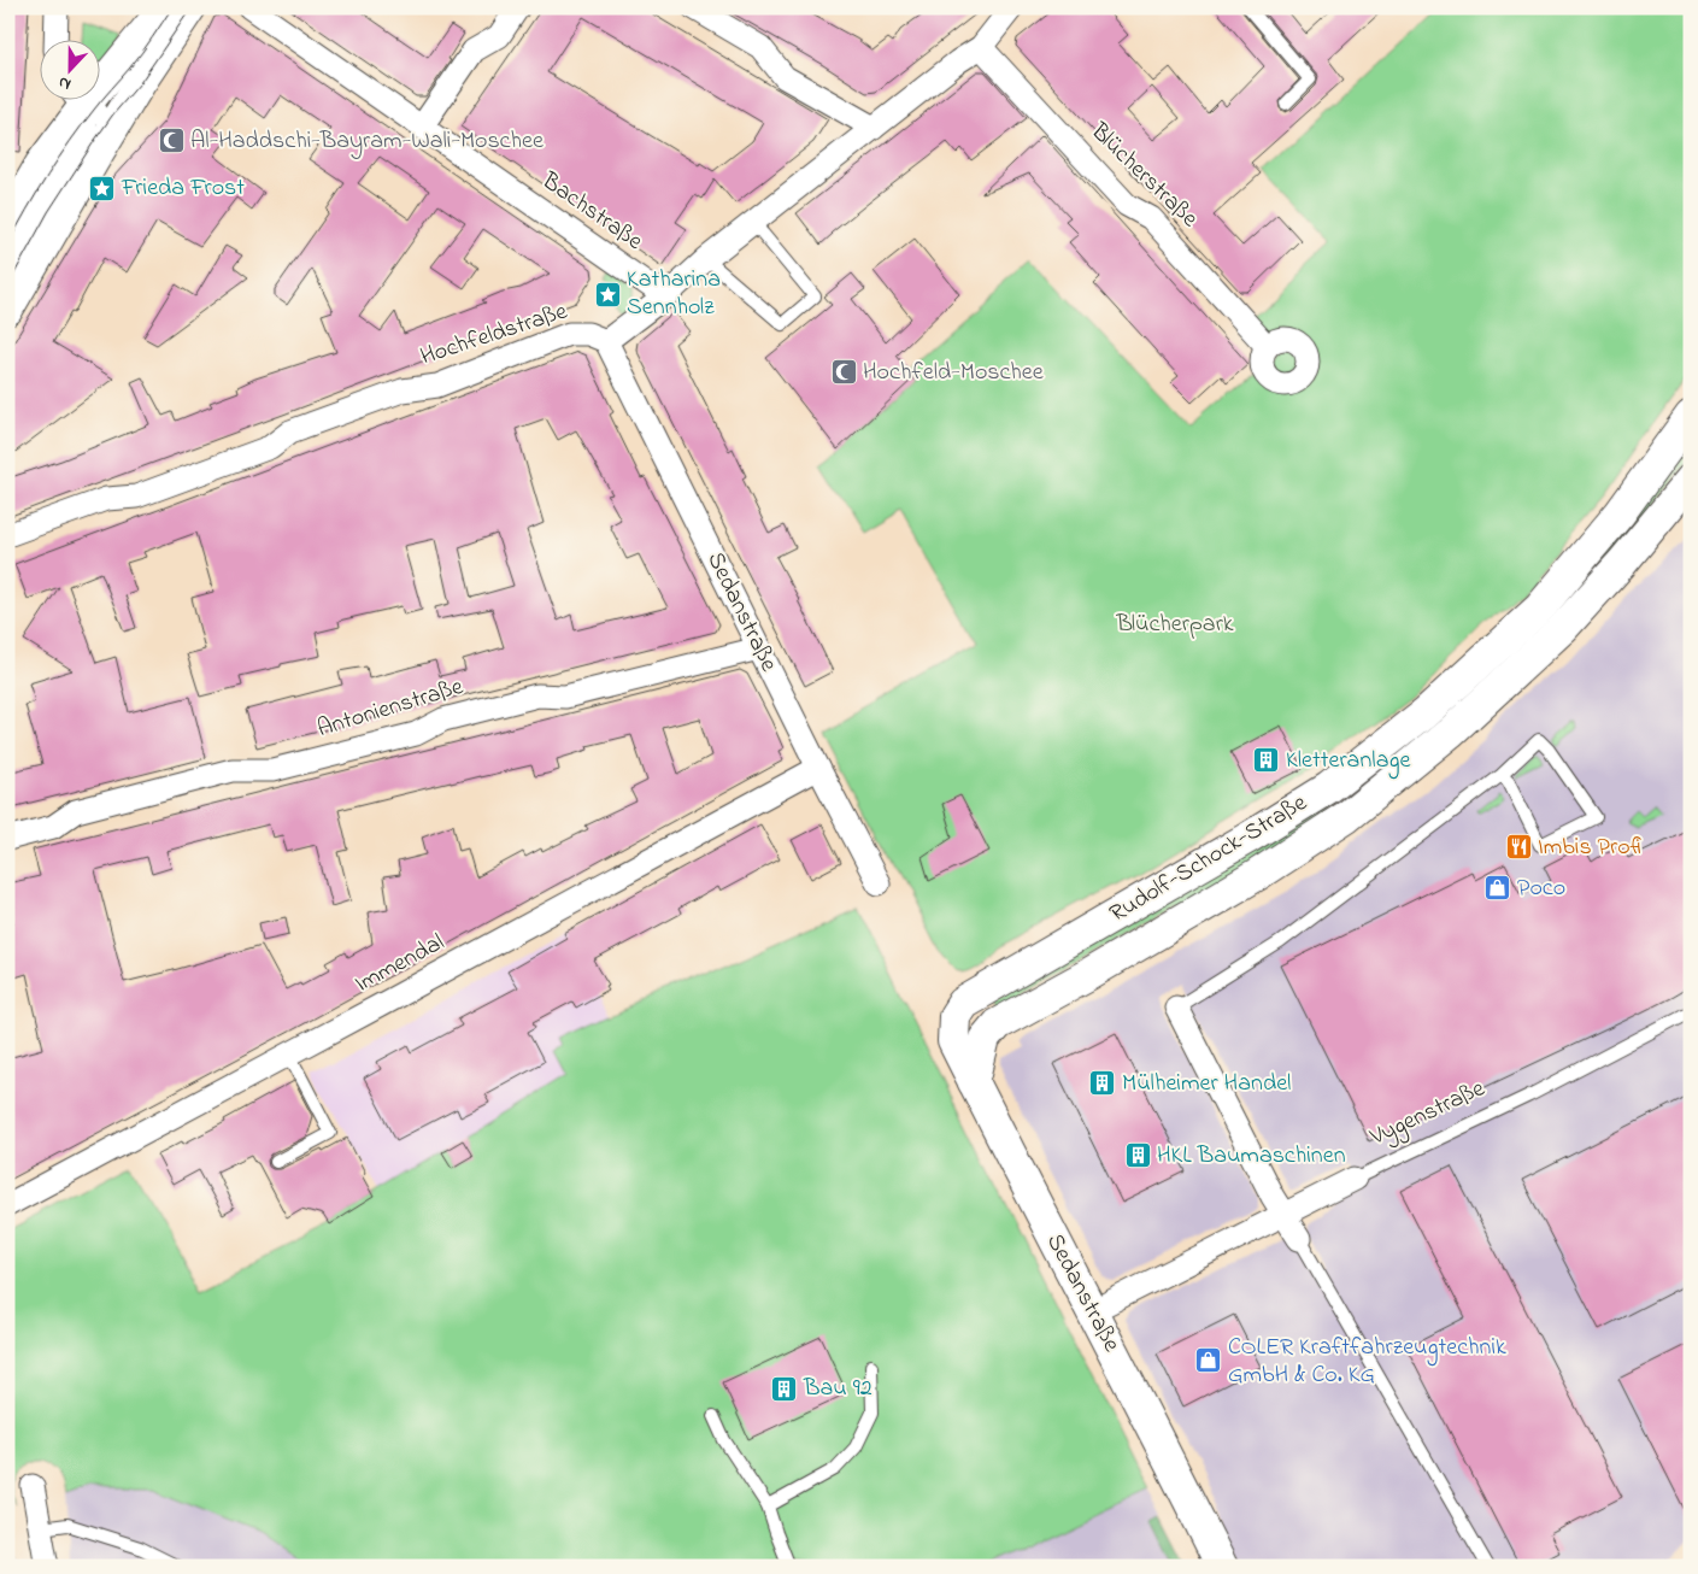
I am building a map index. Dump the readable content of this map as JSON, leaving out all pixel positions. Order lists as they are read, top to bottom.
{
  "streets": {
    "main road": ["Sedanstraße", "Rudolf-Schock-Straße"],
    "street": [
      "Blücherstraße",
      "Bachstraße",
      "Hochfeldstraße",
      "Antonienstraße",
      "Immendal",
      "Vygenstraße"
    ]
  },
  "crossings": [
    ["Hochfeldstraße", "Sedanstraße"],
    ["Sedanstraße", "Antonienstraße"],
    ["Sedanstraße", "Rudolf-Schock-Straße"],
    ["Sedanstraße", "Immendal"],
    ["Sedanstraße", "Vygenstraße"]
  ],
  "parks": ["Blücherpark"],
  "places": {
    "mosque": ["Al-Haddschi-Bayram-Wali-Moschee", "Hochfeld-Moschee"],
    "place": ["Frieda Frost", "Katharina Sennholz"],
    "building": [
      "Kletteranlage",
      "Mülheimer Handel",
      "HKL Baumaschinen",
      "Bau 92"
    ],
    "restaurant": ["Imbis Profi"],
    "shop": ["Poco", "COLER Kraftfahrzeugtechnik GmbH & Co. KG"]
  },
  "north": "bottom"
}
